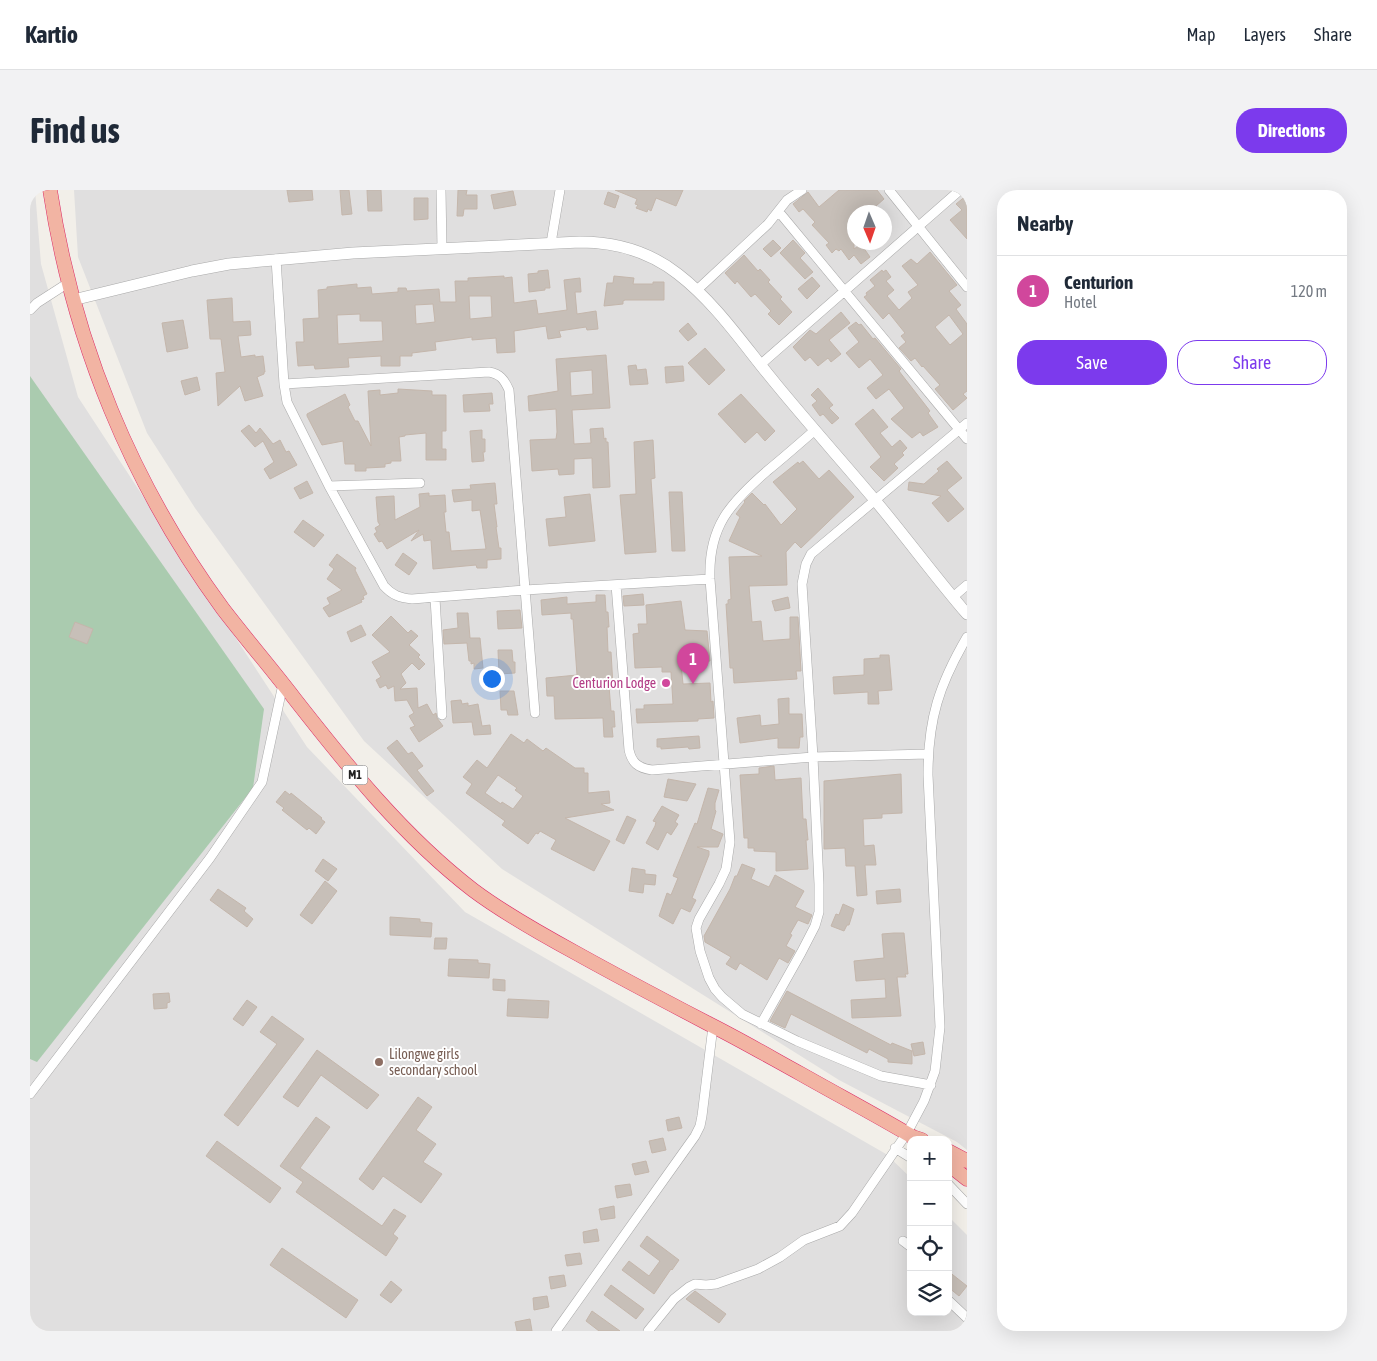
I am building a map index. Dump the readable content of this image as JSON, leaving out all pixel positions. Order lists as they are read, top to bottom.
{
  "streets": {
    "highway": ["M1"]
  },
  "places": ["Centurion Lodge", "Lilongwe girls secondary school"],
  "north": "bottom",
  "page": {
    "header": "Kartio",
    "nav": ["Map", "Layers", "Share"],
    "buttons": [
      "Directions",
      ["Save", "Share"]
    ],
    "title": "Find us",
    "heading": "Nearby",
    "list": [
      {
        "mark": "1",
        "name": "Centurion",
        "note": "Hotel",
        "value": "120 m"
      }
    ],
    "pins": "1",
    "map_buttons": ["+", "−"]
  }
}
